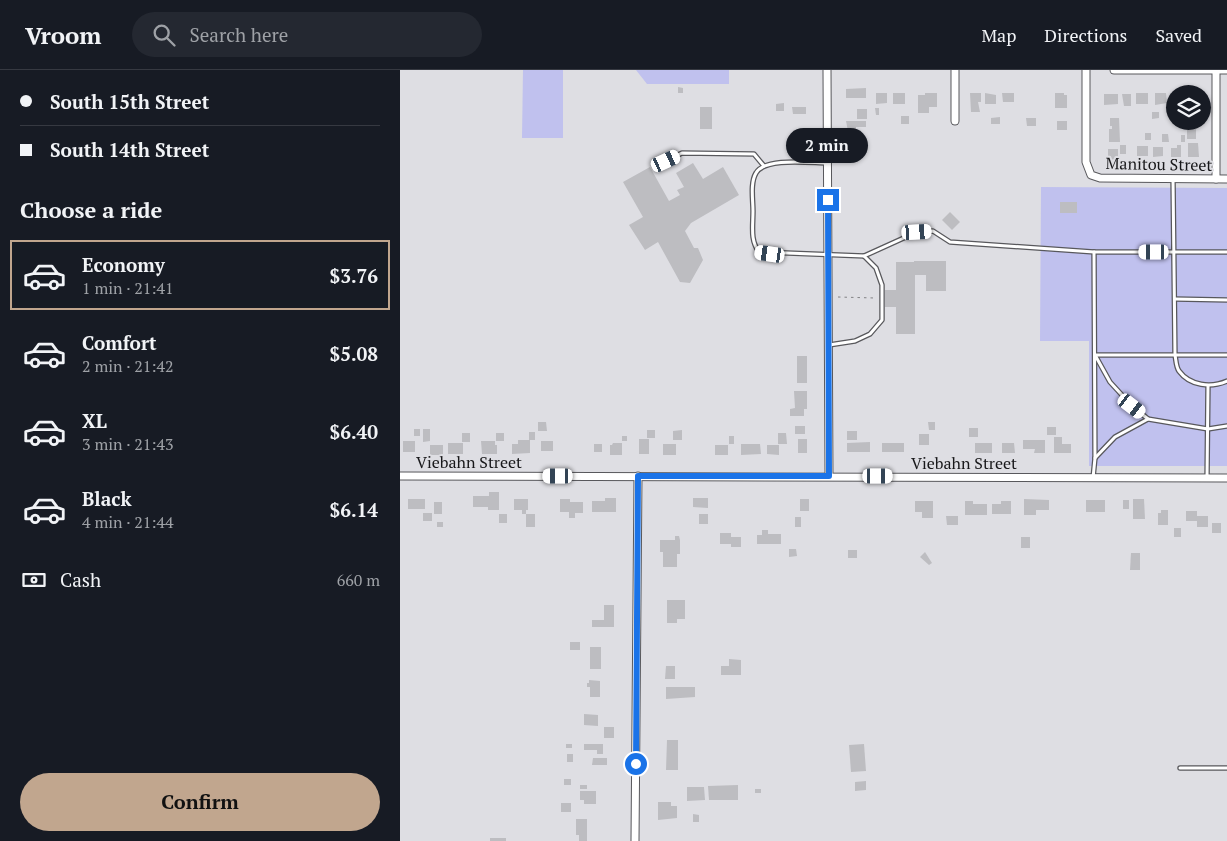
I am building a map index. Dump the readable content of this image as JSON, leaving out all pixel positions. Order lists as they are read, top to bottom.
{
  "streets": {
    "street": ["Manitou Street", "Viebahn Street"]
  },
  "page": {
    "header": "Vroom",
    "search": "Search here",
    "nav": ["Map", "Directions", "Saved"],
    "banner": ["South 15th Street", "South 14th Street"],
    "bubble": "2 min",
    "heading": "Choose a ride",
    "list": [
      {
        "name": "Economy",
        "note": "1 min · 21:41",
        "value": "$3.76"
      },
      {
        "name": "Comfort",
        "note": "2 min · 21:42",
        "value": "$5.08"
      },
      {
        "name": "XL",
        "note": "3 min · 21:43",
        "value": "$6.40"
      },
      {
        "name": "Black",
        "note": "4 min · 21:44",
        "value": "$6.14"
      }
    ],
    "pay": ["Cash", "660 m"],
    "buttons": "Confirm"
  }
}
